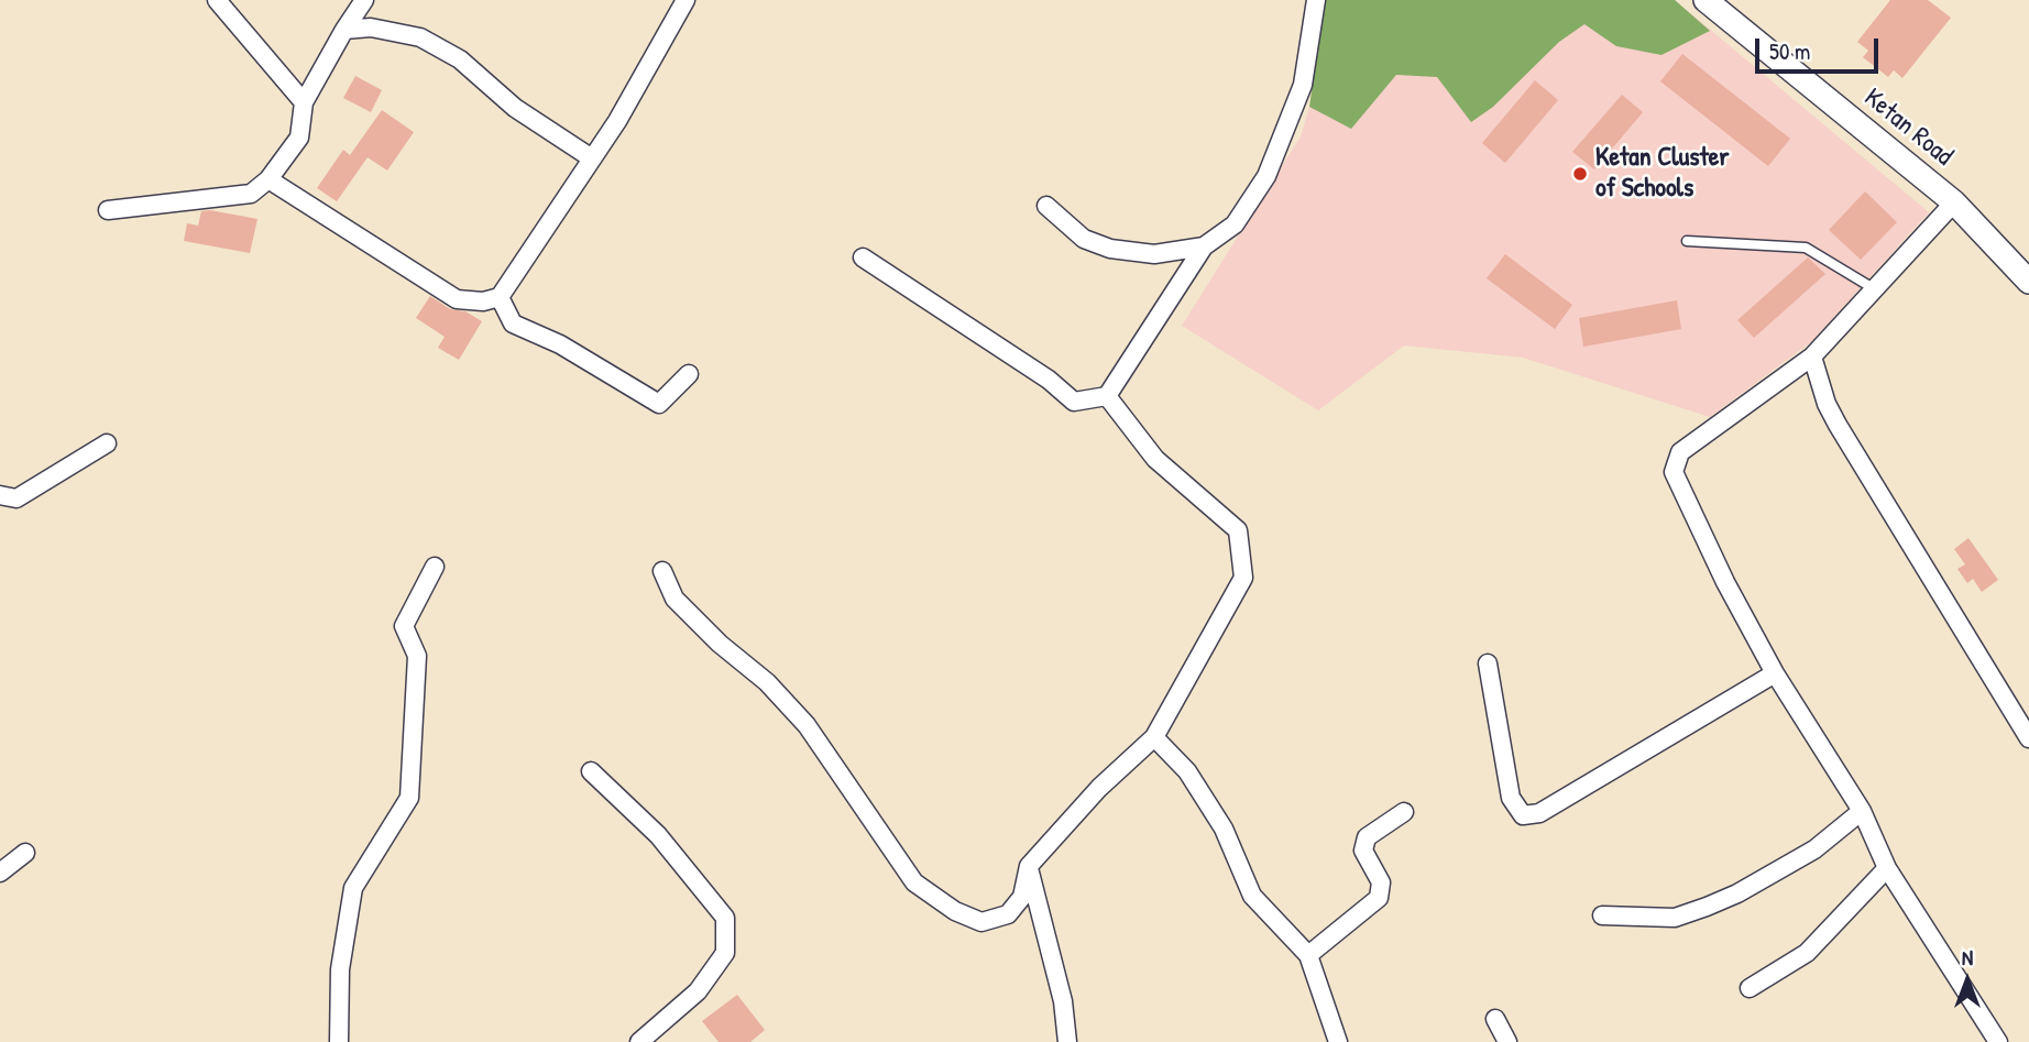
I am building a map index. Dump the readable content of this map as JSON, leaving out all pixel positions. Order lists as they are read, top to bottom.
{
  "streets": {
    "street": ["Ketan Road"]
  },
  "places": ["Ketan Cluster of Schools"],
  "scale_bar": "50 m",
  "north": "top"
}
